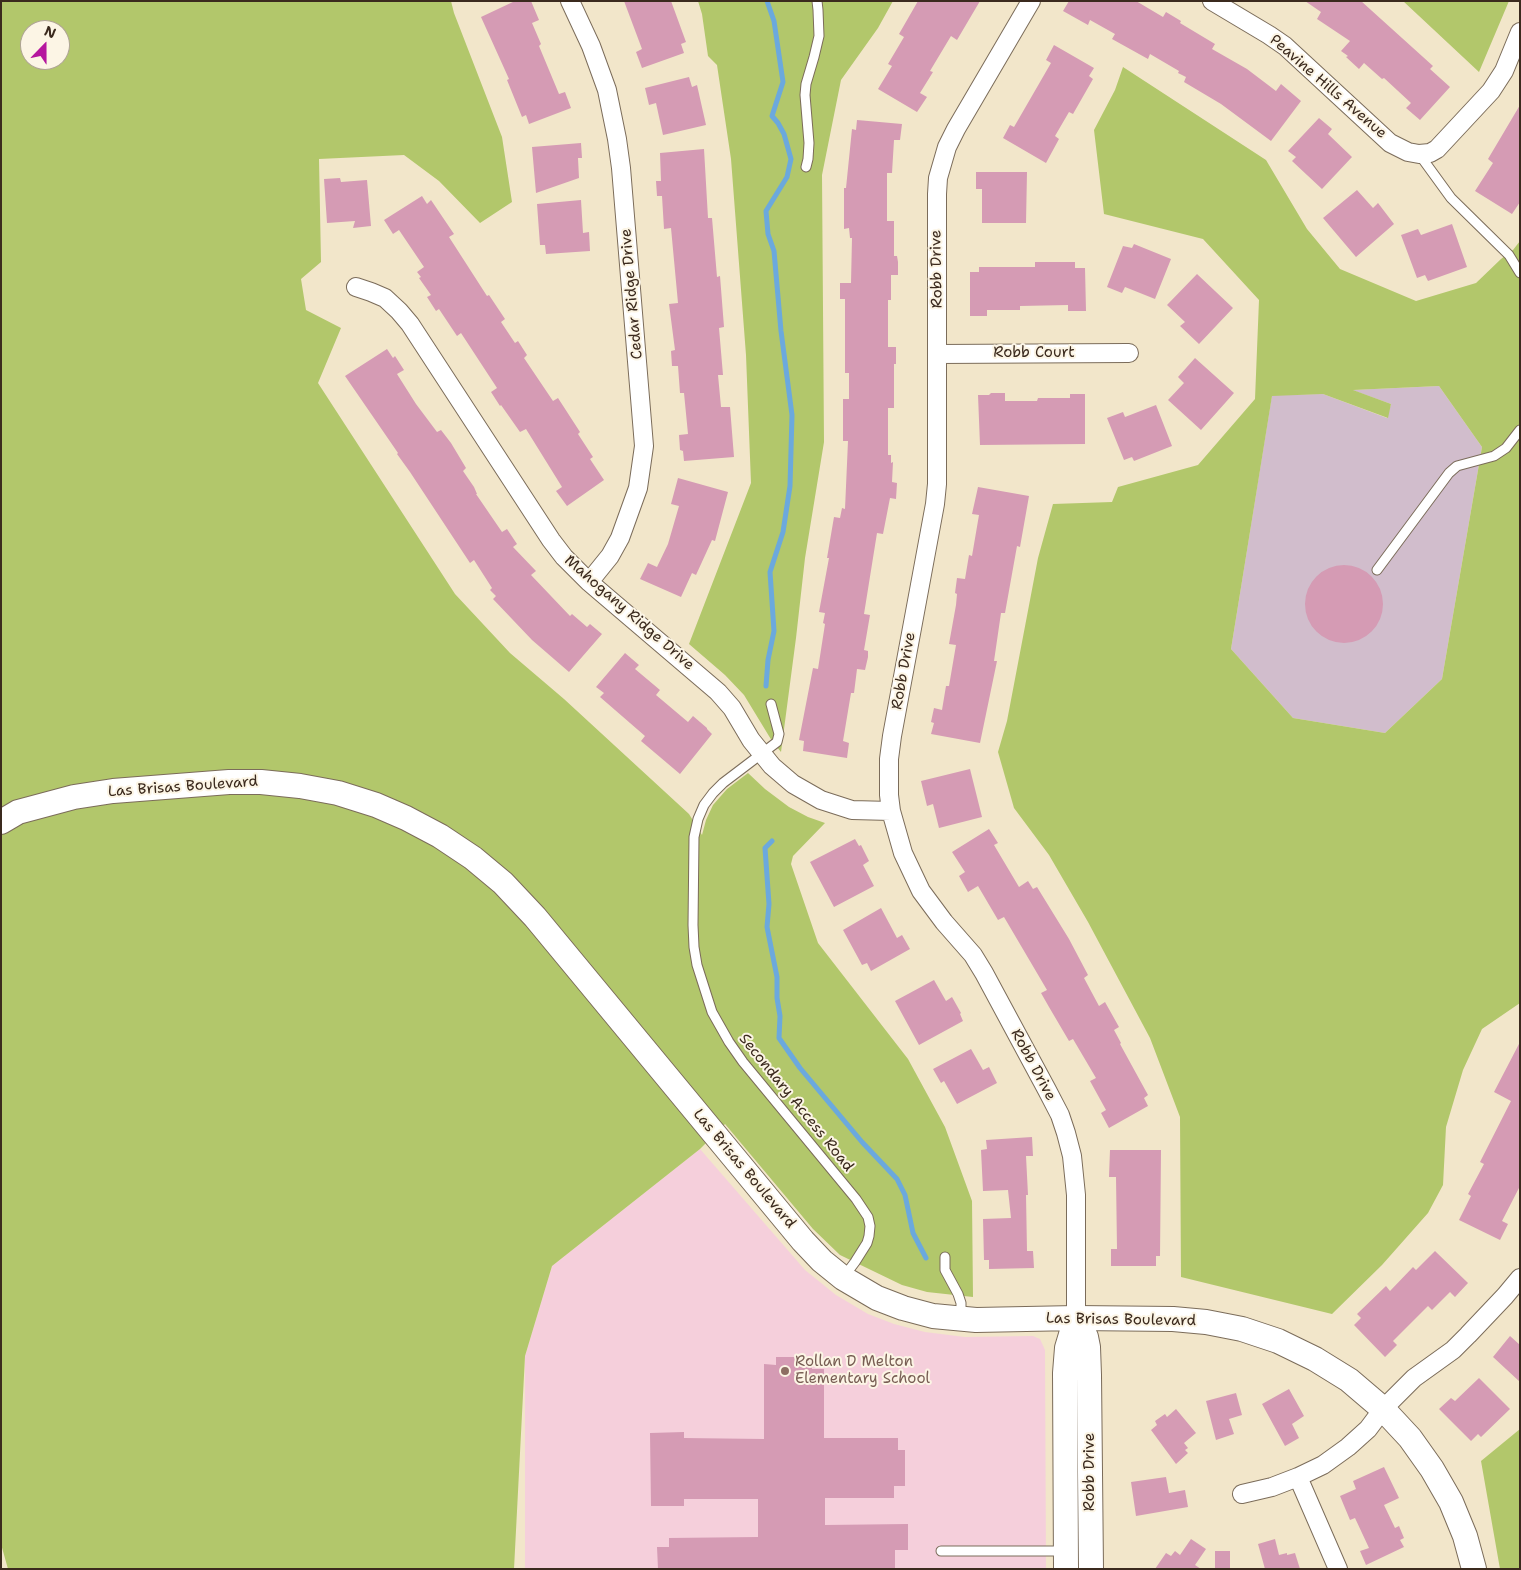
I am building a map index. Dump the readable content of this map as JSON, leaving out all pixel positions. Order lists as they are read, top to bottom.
{
  "streets": {
    "street": [
      "Peavine Hills Avenue",
      "Robb Drive",
      "Cedar Ridge Drive",
      "Robb Court",
      "Mahogany Ridge Drive",
      "Las Brisas Boulevard"
    ],
    "lane": ["Secondary Access Road"]
  },
  "crossings": [
    ["Robb Drive", "Robb Court"],
    ["Robb Drive", "Mahogany Ridge Drive"],
    ["Robb Drive", "Las Brisas Boulevard"],
    ["Cedar Ridge Drive", "Mahogany Ridge Drive"],
    ["Mahogany Ridge Drive", "Secondary Access Road"],
    ["Las Brisas Boulevard", "Secondary Access Road"]
  ],
  "places": ["Rollan D Melton Elementary School"],
  "north": "top"
}
